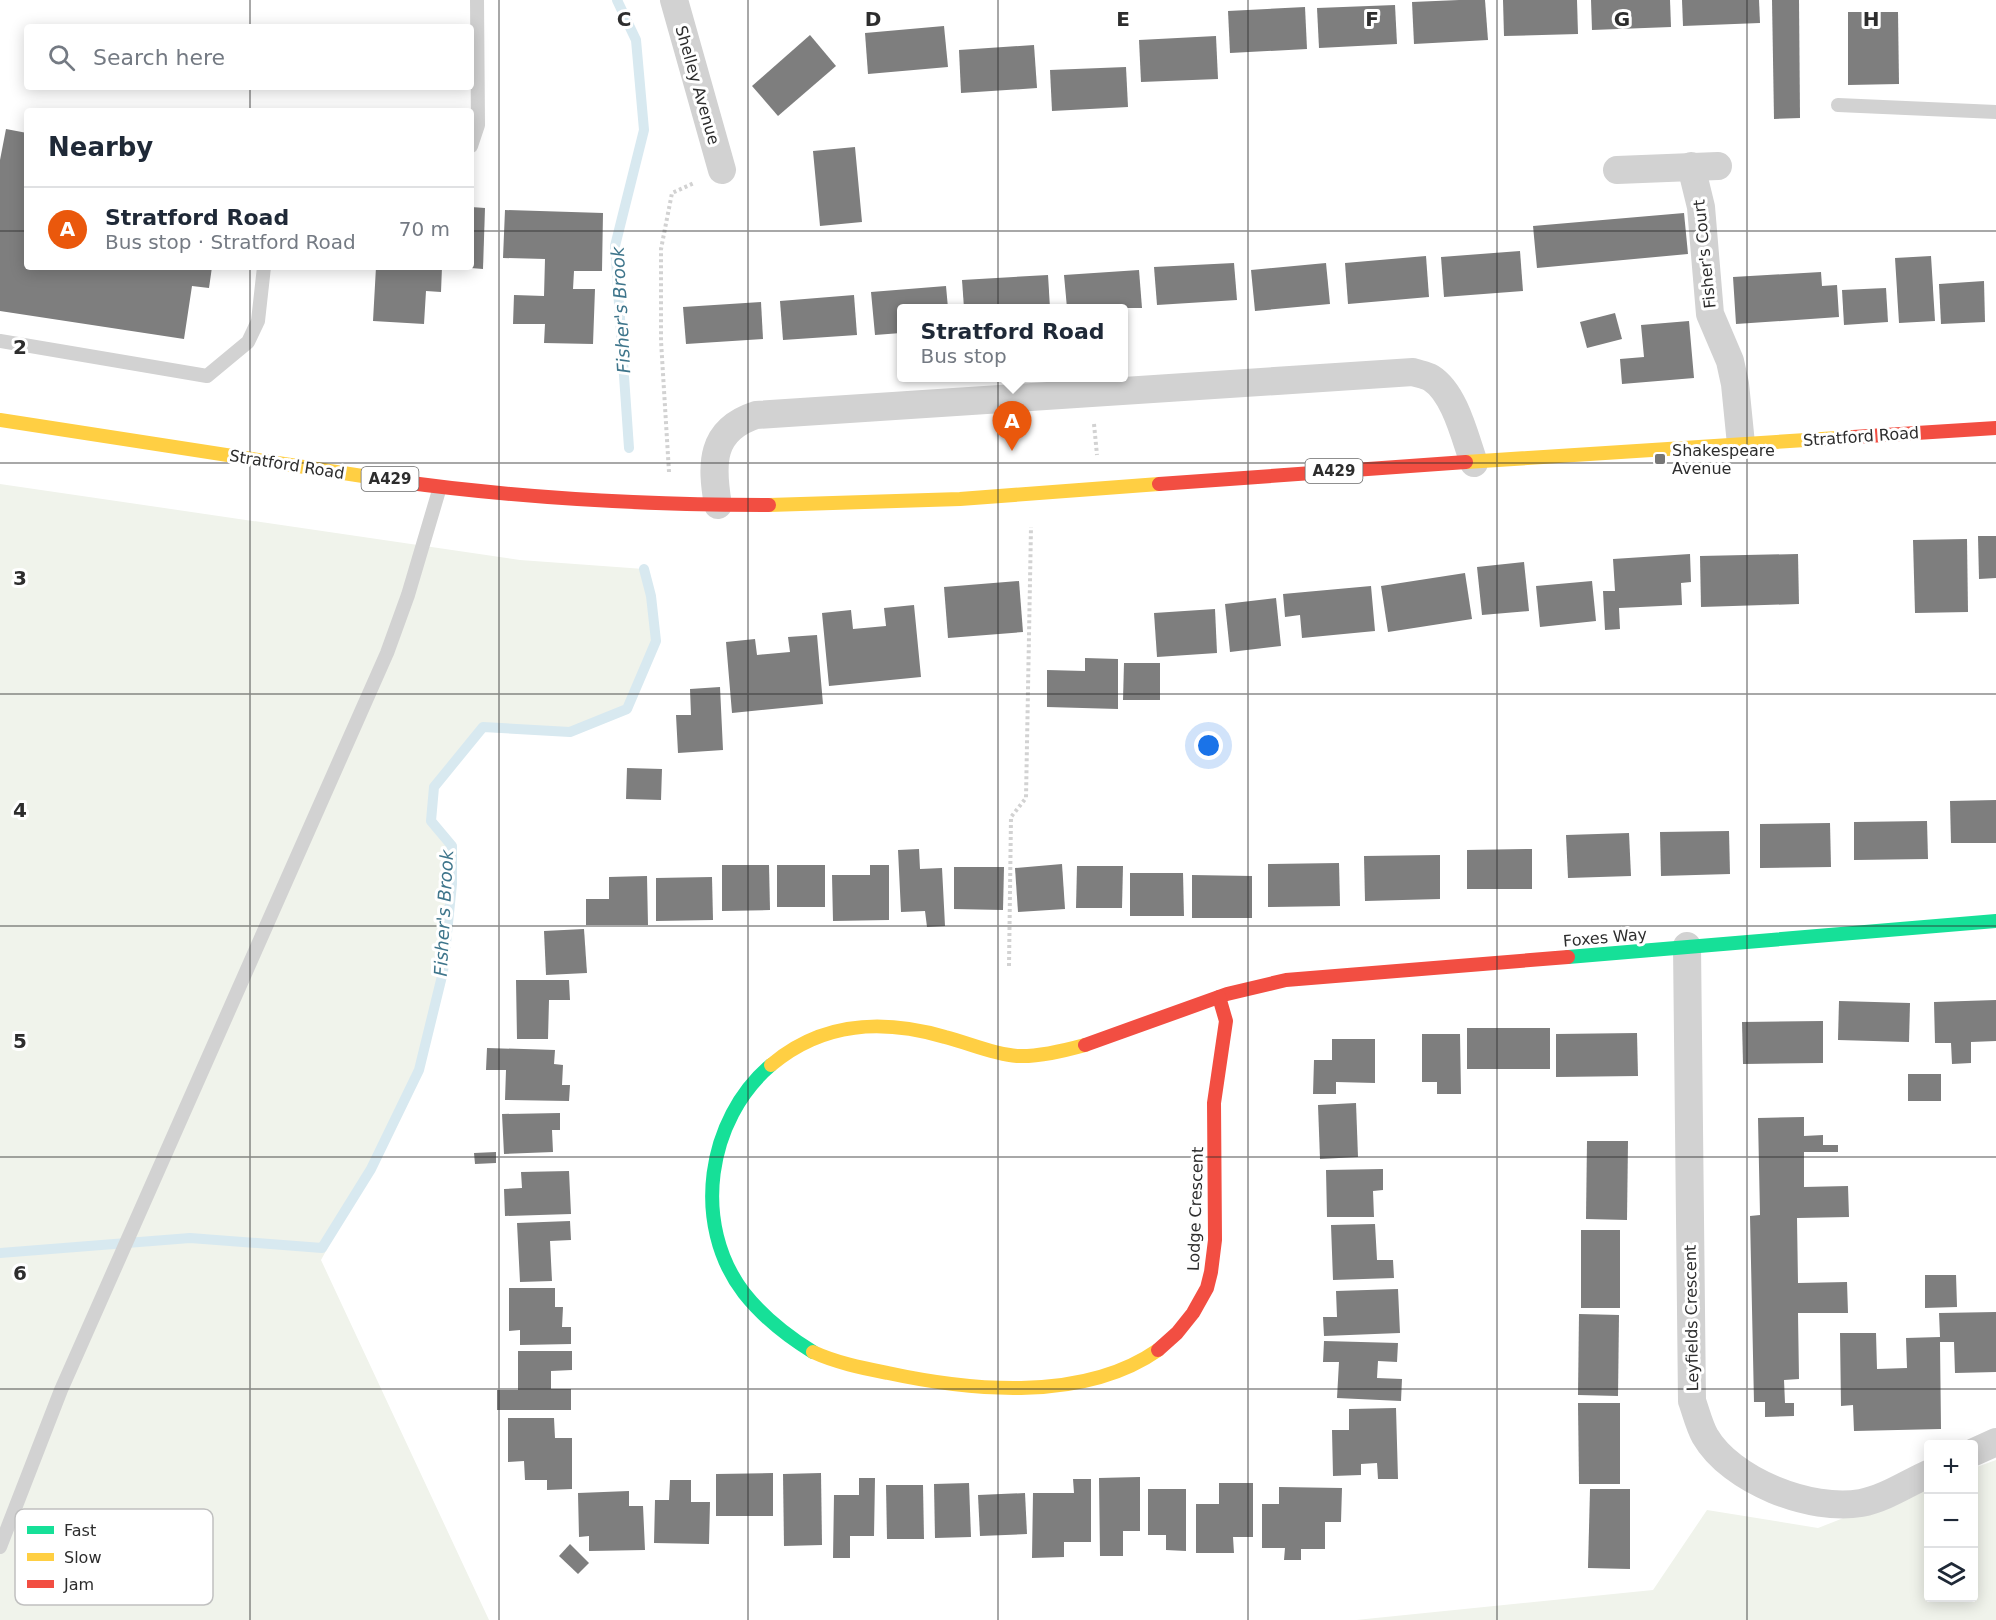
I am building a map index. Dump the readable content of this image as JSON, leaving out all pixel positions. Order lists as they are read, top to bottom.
{
  "streets": {
    "street": [
      "Shelley Avenue",
      "Fisher's Court",
      "Stratford Road",
      "A429",
      "Foxes Way",
      "Lodge Crescent",
      "Leyfields Crescent"
    ]
  },
  "crossings": [
    ["Fisher's Court", "Stratford Road"],
    ["Foxes Way", "Lodge Crescent"],
    ["Foxes Way", "Leyfields Crescent"]
  ],
  "water": ["Fisher's Brook"],
  "places": {
    "transit": ["Shakespeare Avenue"]
  },
  "legend": ["Fast", "Slow", "Jam"],
  "page": {
    "search": "Search here",
    "heading": "Nearby",
    "list": [
      {
        "mark": "A",
        "name": "Stratford Road",
        "note": "Bus stop · Stratford Road",
        "value": "70 m"
      }
    ],
    "popup": ["Stratford Road", "Bus stop"],
    "pins": "A",
    "map_buttons": ["+", "−"]
  },
  "grid": {
    "columns": [
      "C",
      "D",
      "E",
      "F",
      "G",
      "H"
    ],
    "rows": [
      "2",
      "3",
      "4",
      "5",
      "6"
    ]
  }
}
